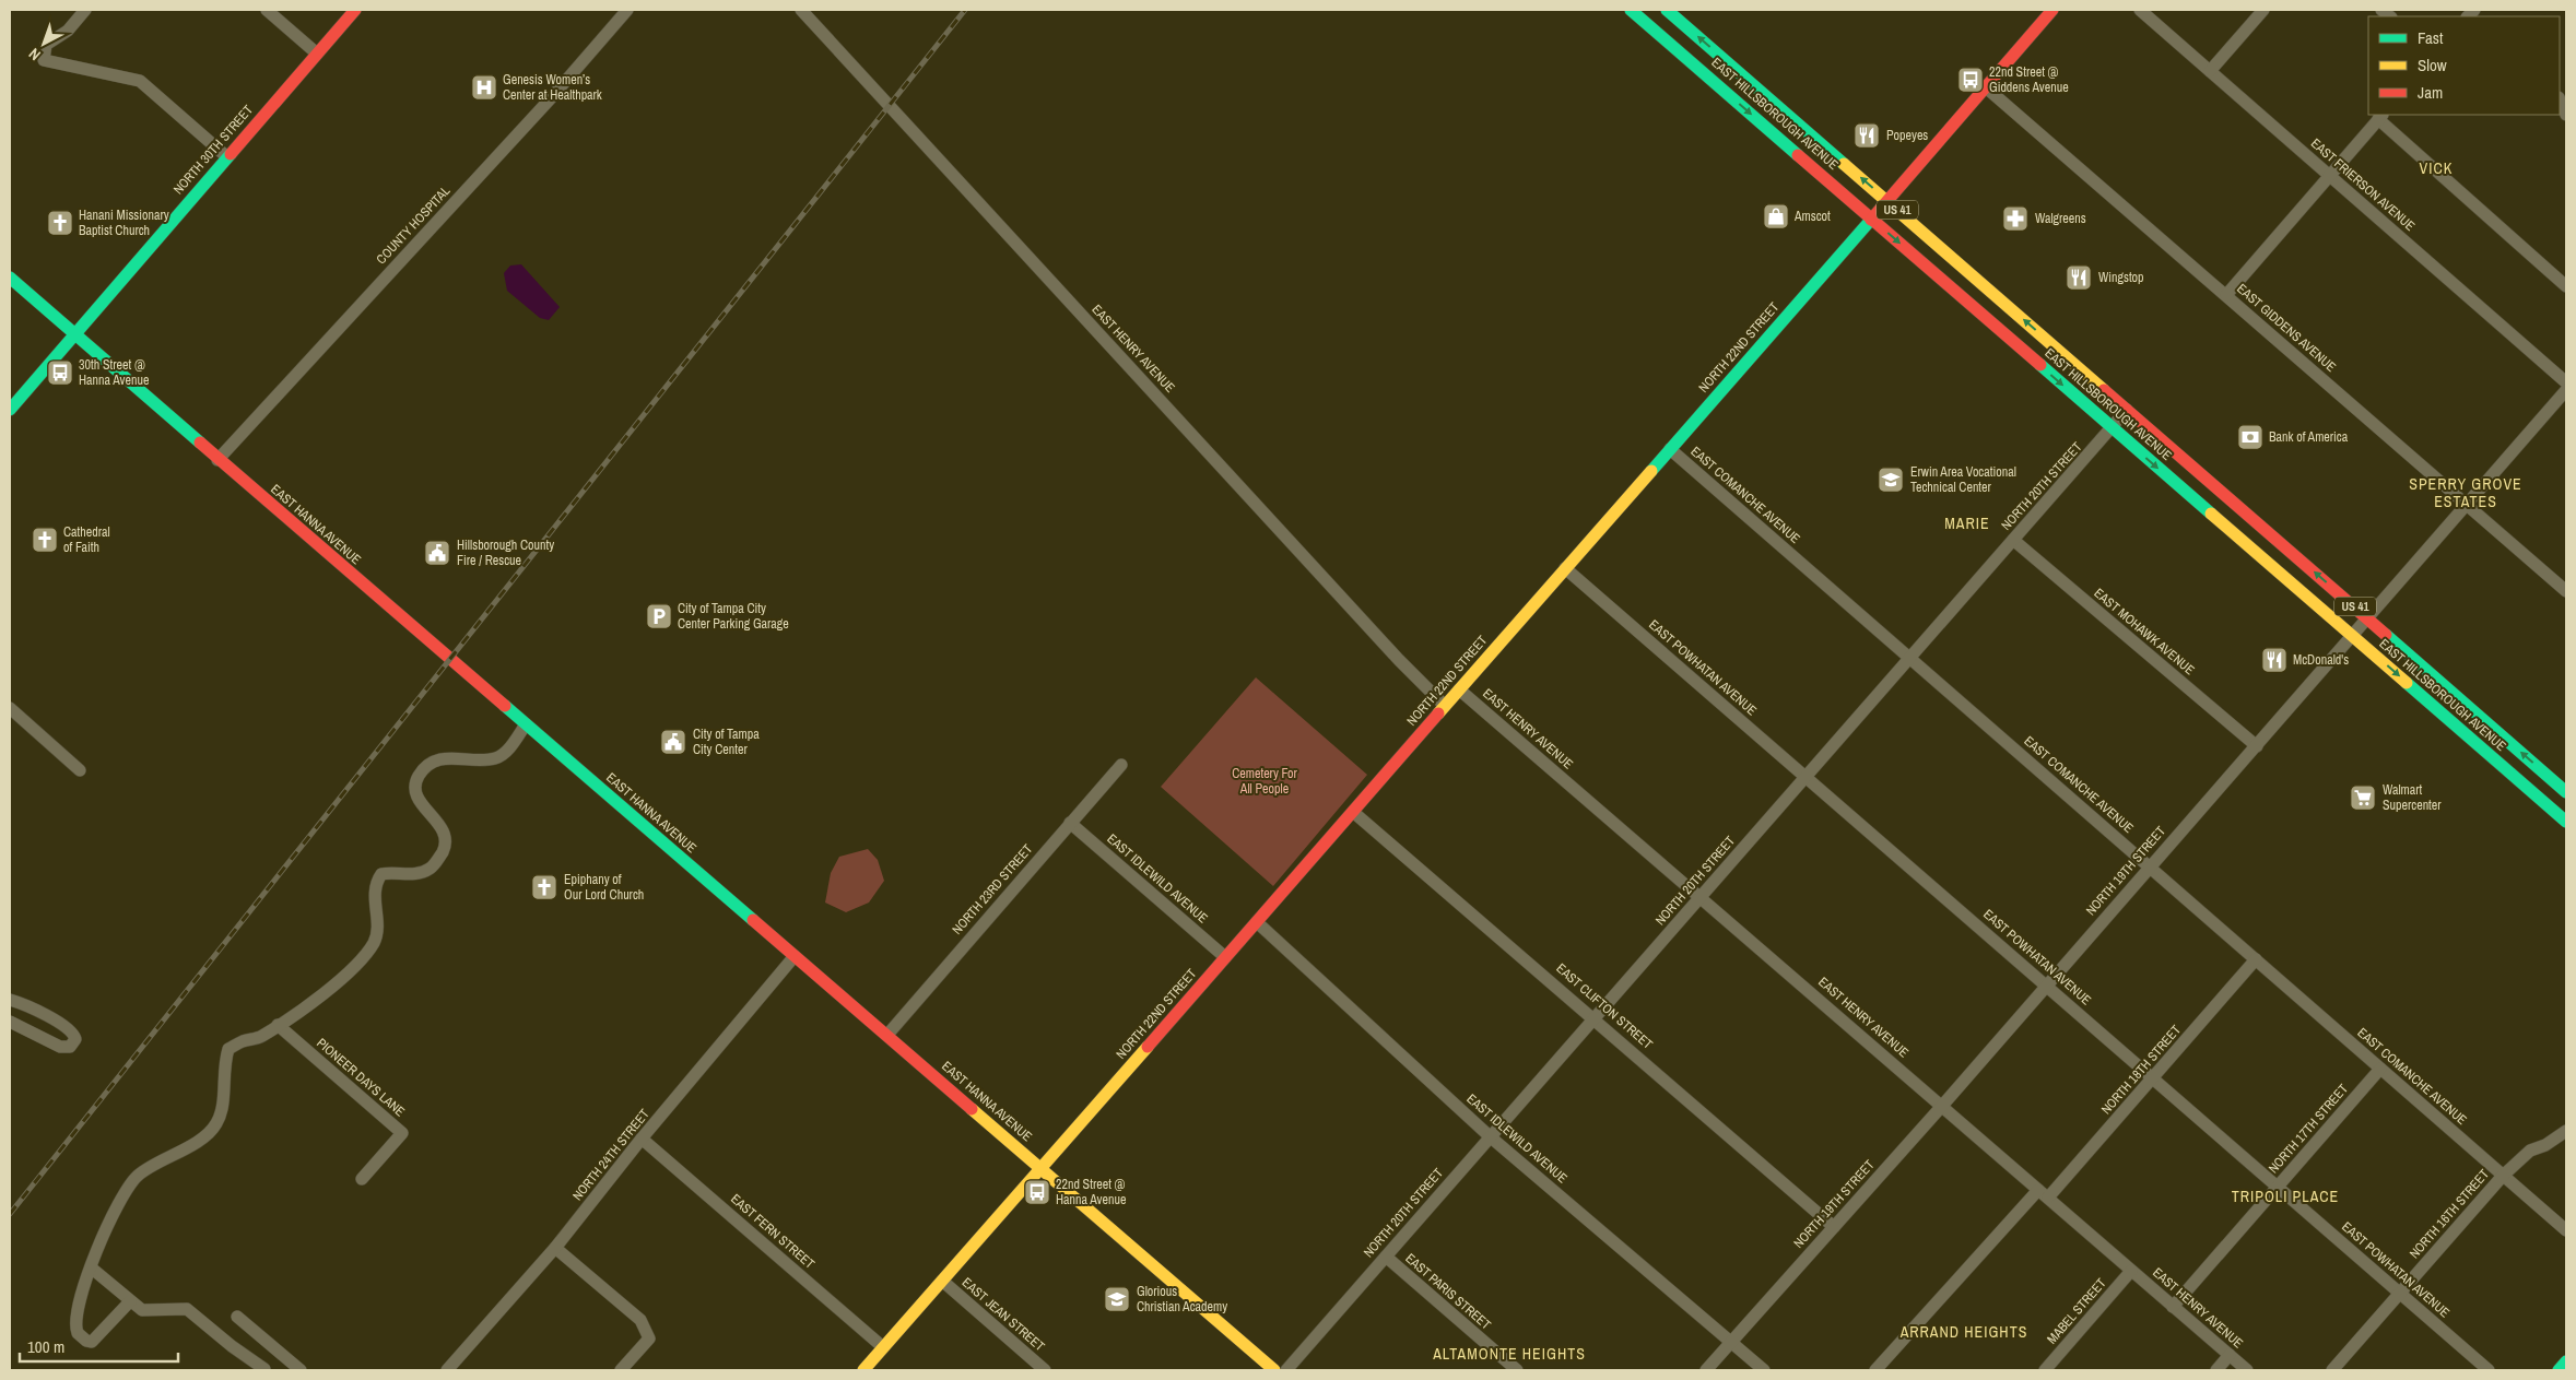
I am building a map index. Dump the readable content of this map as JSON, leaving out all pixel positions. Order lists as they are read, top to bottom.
{
  "streets": {
    "street": [
      "EAST HILLSBOROUGH AVENUE",
      "NORTH 30TH STREET",
      "EAST FRIERSON AVENUE",
      "US 41",
      "COUNTY HOSPITAL",
      "EAST GIDDENS AVENUE",
      "NORTH 22ND STREET",
      "EAST HENRY AVENUE",
      "NORTH 20TH STREET",
      "EAST COMANCHE AVENUE",
      "EAST HANNA AVENUE",
      "EAST MOHAWK AVENUE",
      "EAST POWHATAN AVENUE",
      "NORTH 19TH STREET",
      "EAST IDLEWILD AVENUE",
      "NORTH 23RD STREET",
      "EAST CLIFTON STREET",
      "NORTH 18TH STREET",
      "PIONEER DAYS LANE",
      "NORTH 17TH STREET",
      "NORTH 24TH STREET",
      "NORTH 16TH STREET",
      "EAST FERN STREET",
      "EAST PARIS STREET",
      "MABEL STREET",
      "EAST JEAN STREET"
    ]
  },
  "crossings": [
    ["EAST HILLSBOROUGH AVENUE", "NORTH 22ND STREET"],
    ["EAST HILLSBOROUGH AVENUE", "NORTH 20TH STREET"],
    ["EAST HILLSBOROUGH AVENUE", "NORTH 19TH STREET"],
    ["NORTH 30TH STREET", "EAST HANNA AVENUE"],
    ["COUNTY HOSPITAL", "EAST HANNA AVENUE"],
    ["EAST GIDDENS AVENUE", "NORTH 22ND STREET"],
    ["EAST GIDDENS AVENUE", "NORTH 19TH STREET"],
    ["NORTH 22ND STREET", "EAST HENRY AVENUE"],
    ["NORTH 22ND STREET", "EAST COMANCHE AVENUE"],
    ["NORTH 22ND STREET", "EAST HANNA AVENUE"],
    ["NORTH 22ND STREET", "EAST POWHATAN AVENUE"],
    ["NORTH 22ND STREET", "EAST IDLEWILD AVENUE"],
    ["NORTH 22ND STREET", "EAST CLIFTON STREET"],
    ["NORTH 22ND STREET", "EAST FERN STREET"],
    ["NORTH 22ND STREET", "EAST JEAN STREET"],
    ["EAST HENRY AVENUE", "NORTH 20TH STREET"],
    ["EAST HENRY AVENUE", "NORTH 19TH STREET"],
    ["EAST HENRY AVENUE", "NORTH 18TH STREET"],
    ["EAST HENRY AVENUE", "NORTH 17TH STREET"],
    ["EAST HENRY AVENUE", "MABEL STREET"],
    ["NORTH 20TH STREET", "EAST COMANCHE AVENUE"],
    ["NORTH 20TH STREET", "EAST MOHAWK AVENUE"],
    ["NORTH 20TH STREET", "EAST POWHATAN AVENUE"],
    ["NORTH 20TH STREET", "EAST IDLEWILD AVENUE"],
    ["NORTH 20TH STREET", "EAST CLIFTON STREET"],
    ["NORTH 20TH STREET", "EAST PARIS STREET"],
    ["EAST COMANCHE AVENUE", "NORTH 19TH STREET"],
    ["EAST COMANCHE AVENUE", "NORTH 18TH STREET"],
    ["EAST COMANCHE AVENUE", "NORTH 17TH STREET"],
    ["EAST COMANCHE AVENUE", "NORTH 16TH STREET"],
    ["EAST HANNA AVENUE", "NORTH 23RD STREET"],
    ["EAST HANNA AVENUE", "NORTH 24TH STREET"],
    ["EAST MOHAWK AVENUE", "NORTH 19TH STREET"],
    ["EAST POWHATAN AVENUE", "NORTH 19TH STREET"],
    ["EAST POWHATAN AVENUE", "NORTH 18TH STREET"],
    ["EAST POWHATAN AVENUE", "NORTH 17TH STREET"],
    ["EAST POWHATAN AVENUE", "NORTH 16TH STREET"],
    ["NORTH 19TH STREET", "EAST IDLEWILD AVENUE"],
    ["NORTH 19TH STREET", "EAST CLIFTON STREET"],
    ["EAST IDLEWILD AVENUE", "NORTH 23RD STREET"],
    ["NORTH 24TH STREET", "EAST FERN STREET"]
  ],
  "districts": [
    "VICK",
    "SPERRY GROVE ESTATES",
    "MARIE",
    "TRIPOLI PLACE",
    "ARRAND HEIGHTS",
    "ALTAMONTE HEIGHTS"
  ],
  "parks": ["Cemetery For All People"],
  "places": {
    "bus stop": ["22nd Street @ Giddens Avenue", "30th Street @ Hanna Avenue", "22nd Street @ Hanna Avenue"],
    "hospital": ["Genesis Women’s Center at Healthpark"],
    "restaurant": ["Popeyes", "Wingstop", "McDonald's"],
    "shop": ["Amscot"],
    "pharmacy": ["Walgreens"],
    "church": ["Hanani Missionary Baptist Church", "Cathedral of Faith", "Epiphany of Our Lord Church"],
    "bank": ["Bank of America"],
    "school or university": ["Erwin Area Vocational Technical Center", "Glorious Christian Academy"],
    "public building": ["Hillsborough County Fire / Rescue", "City of Tampa City Center"],
    "parking": ["City of Tampa City Center Parking Garage"],
    "supermarket": ["Walmart Supercenter"]
  },
  "legend": ["Fast", "Slow", "Jam"],
  "scale_bar": "100 m",
  "north": "bottom left"
}
